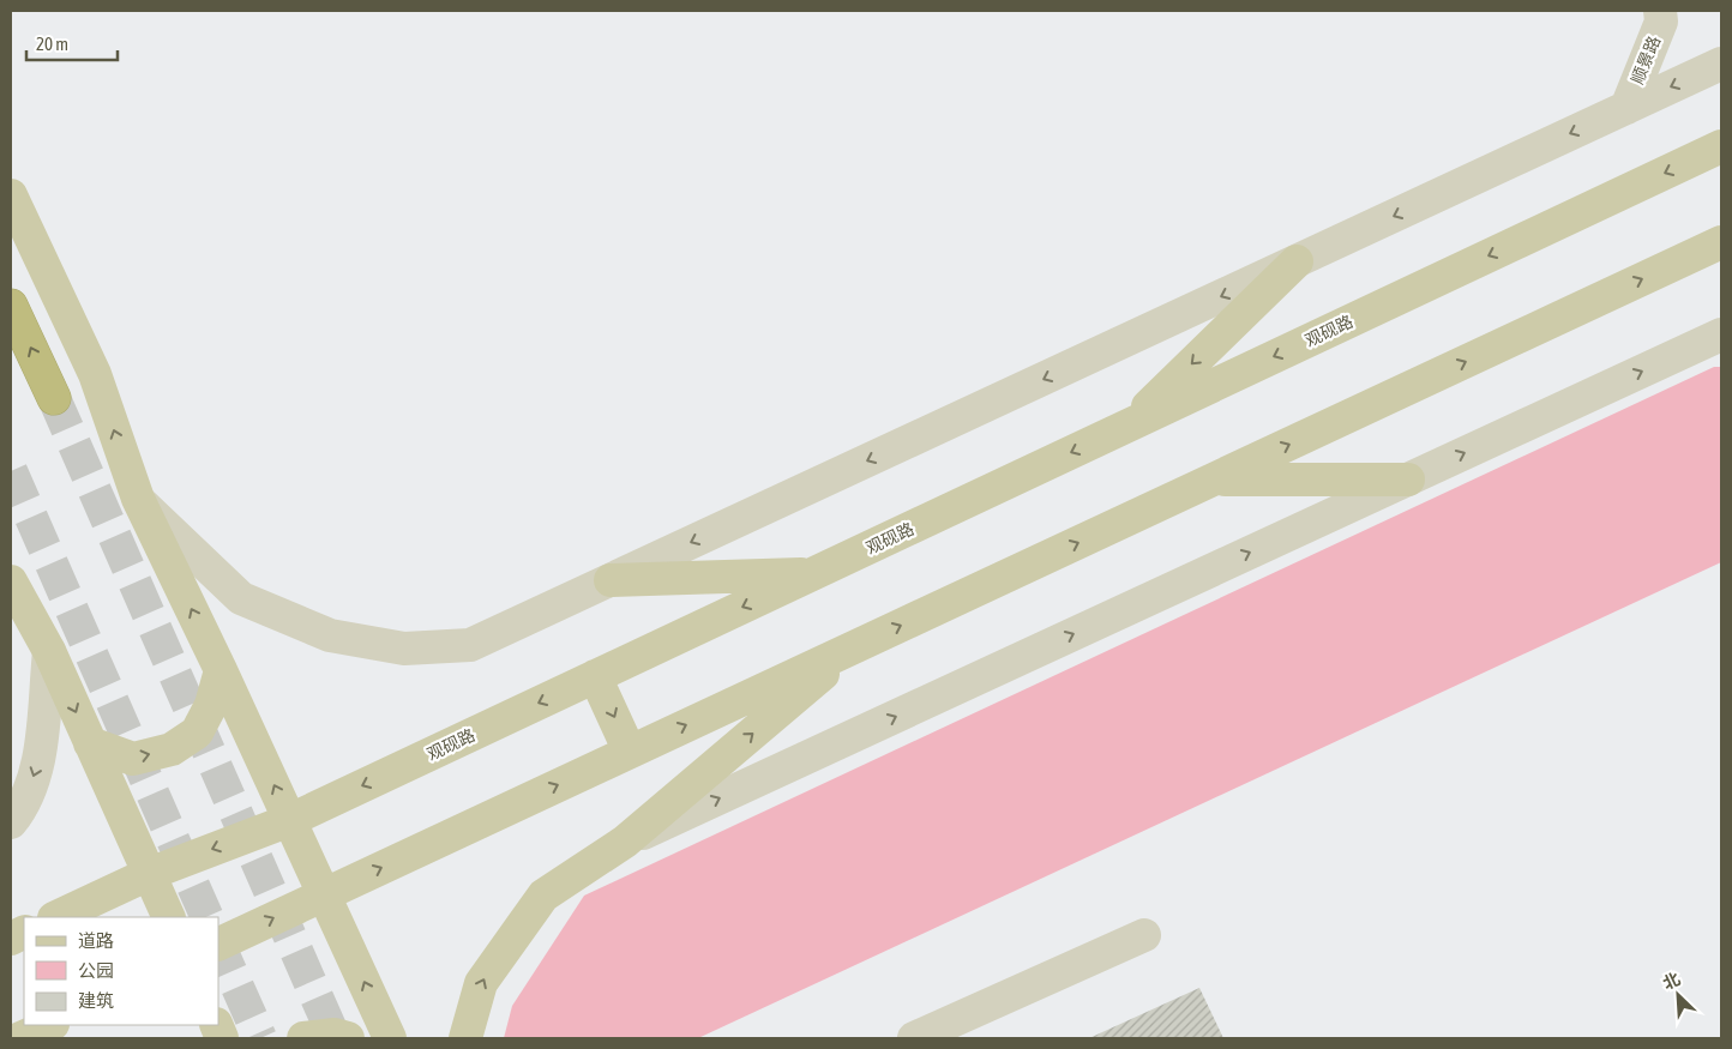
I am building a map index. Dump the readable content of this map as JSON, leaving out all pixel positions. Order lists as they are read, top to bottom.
{
  "streets": {
    "main road": ["观砚路"],
    "street": ["顺景路"]
  },
  "legend": ["道路", "公园", "建筑"],
  "scale_bar": "20 m",
  "north": "top left"
}
